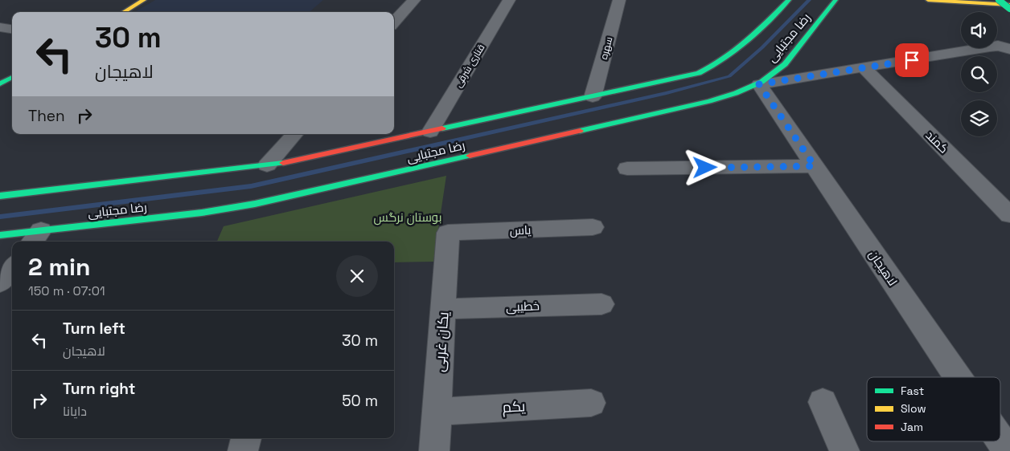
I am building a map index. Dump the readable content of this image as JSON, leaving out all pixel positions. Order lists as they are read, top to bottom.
{
  "streets": {
    "main road": ["رضا مجتبایی"],
    "street": [
      "سهره",
      "قناری شرقی",
      "کمند",
      "یاس",
      "لاهیجان",
      "خطیبی",
      "یکان غربی",
      "یکم"
    ]
  },
  "crossings": [
    ["رضا مجتبایی", "سهره"],
    ["رضا مجتبایی", "قناری شرقی"],
    ["رضا مجتبایی", "لاهیجان"],
    ["یاس", "یکان غربی"],
    ["خطیبی", "یکان غربی"],
    ["یکان غربی", "یکم"]
  ],
  "parks": ["بوستان نرگس"],
  "legend": ["Fast", "Slow", "Jam"],
  "page": {
    "turn": ["30 m", "لاهیجان"],
    "then": "Then",
    "heading": ["2 min", "150 m · 07:01"],
    "list": [
      {
        "name": "Turn left",
        "note": "لاهیجان",
        "value": "30 m"
      },
      {
        "name": "Turn right",
        "note": "دایانا",
        "value": "50 m"
      }
    ]
  }
}
